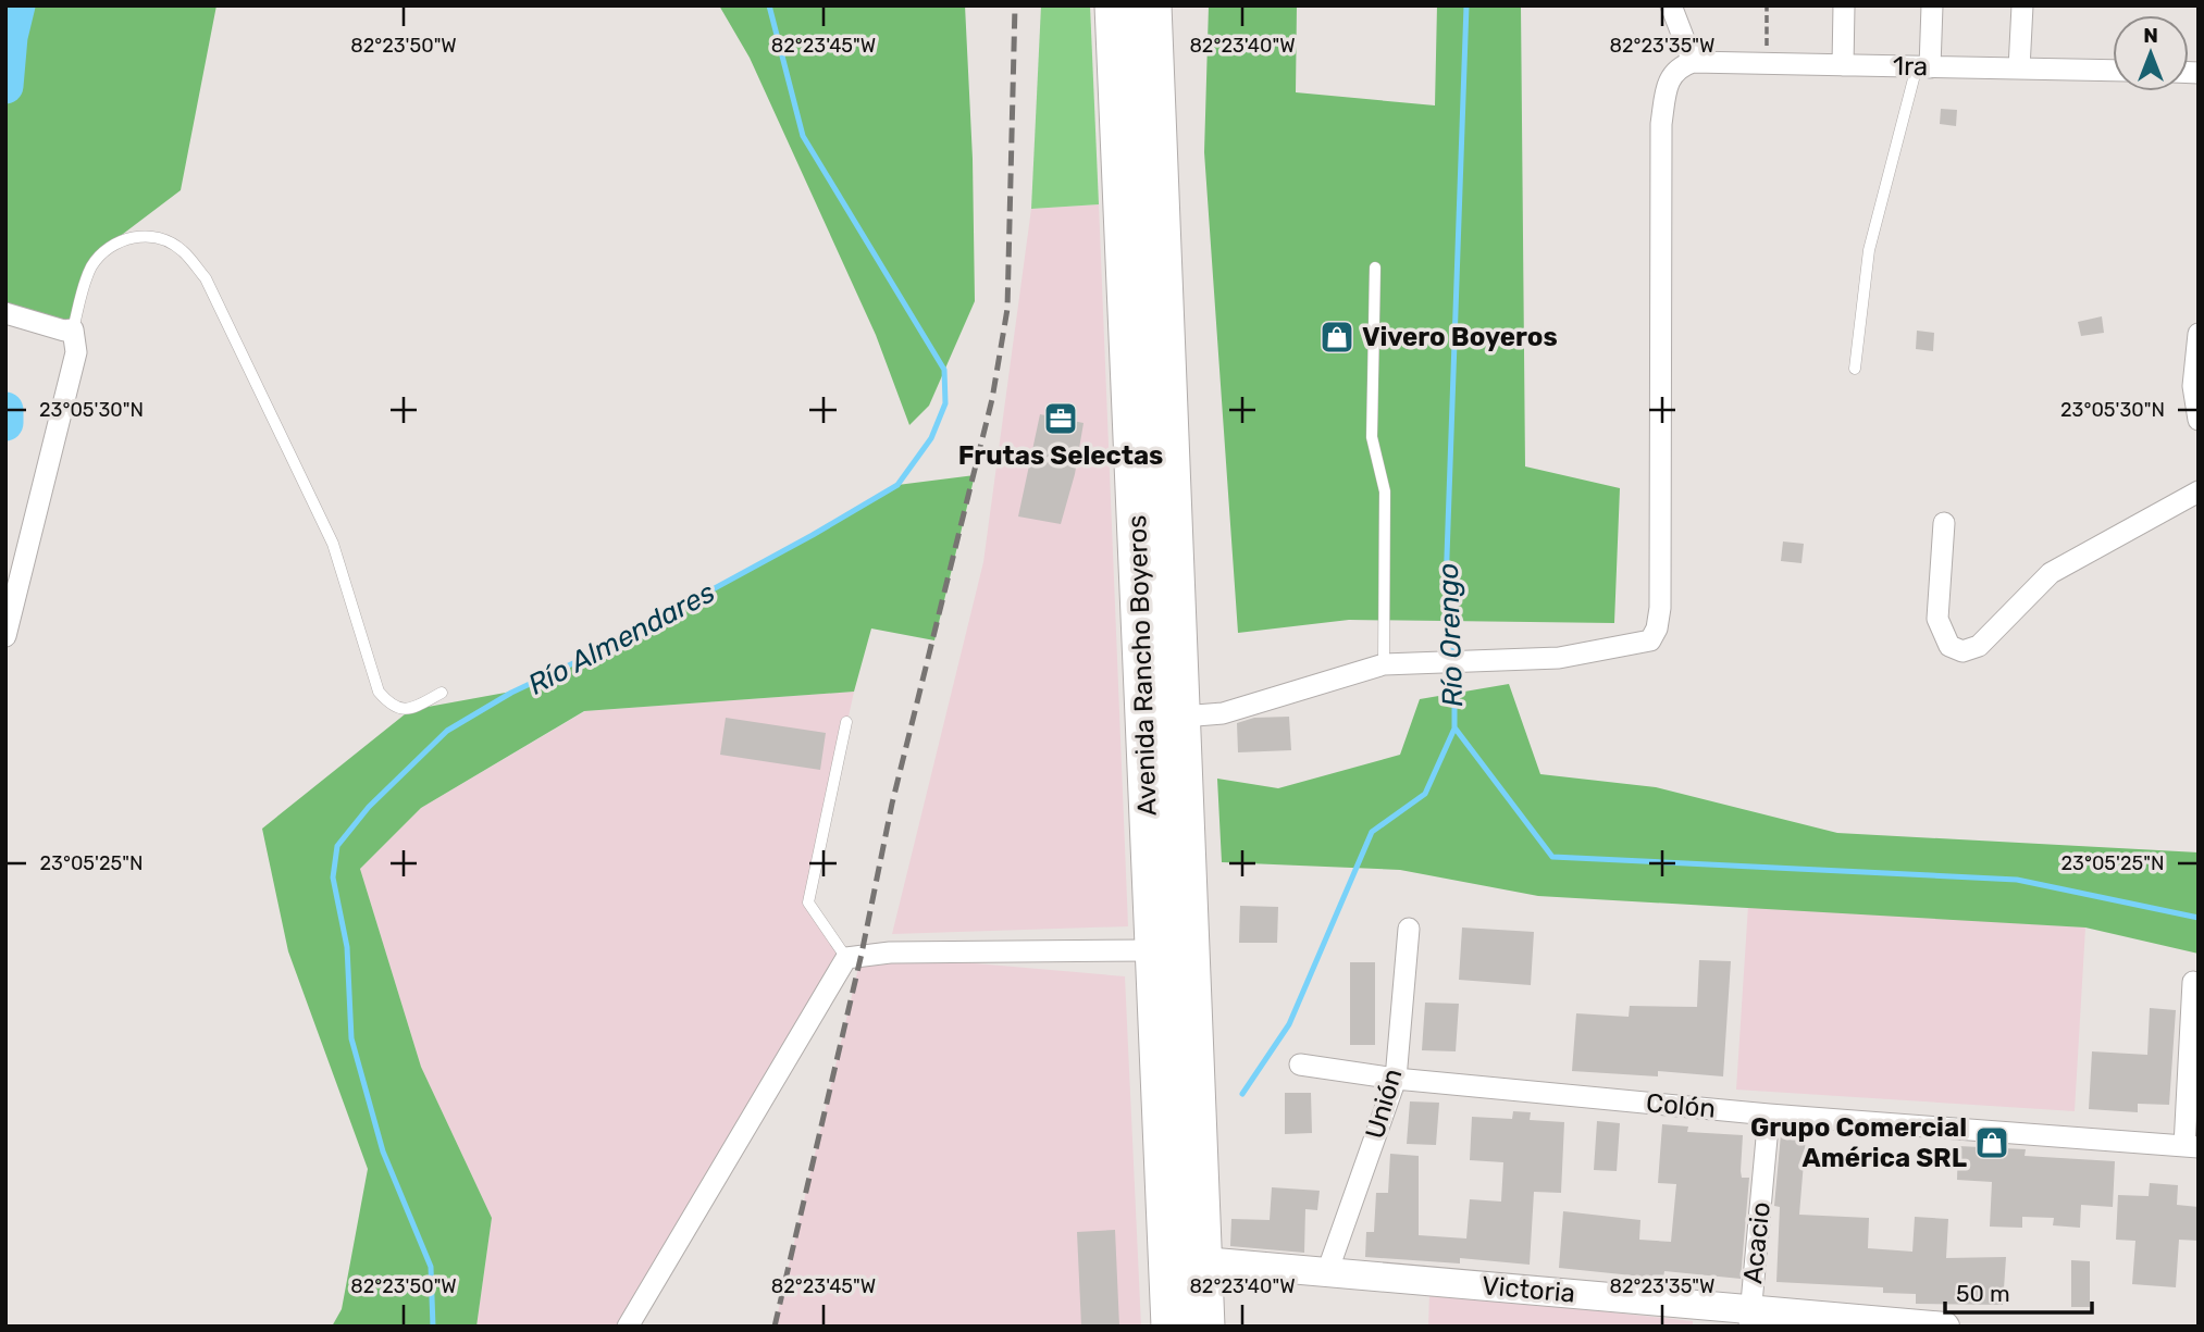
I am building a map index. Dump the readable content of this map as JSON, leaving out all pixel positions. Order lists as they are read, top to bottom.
{
  "streets": {
    "highway": ["Avenida Rancho Boyeros"],
    "street": [
      "1ra",
      "Unión",
      "Colón",
      "Acacio",
      "Victoria"
    ]
  },
  "crossings": [
    ["Avenida Rancho Boyeros", "Victoria"],
    ["Unión", "Colón"],
    ["Unión", "Victoria"],
    ["Colón", "Acacio"],
    ["Acacio", "Victoria"]
  ],
  "water": ["Río Orengo", "Río Almendares"],
  "places": {
    "shop": ["Vivero Boyeros", "Grupo Comercial América SRL"],
    "office": ["Frutas Selectas"]
  },
  "scale_bar": "50 m",
  "north": "top",
  "coordinates": [
    "82°23'50\"W",
    "82°23'45\"W",
    "82°23'40\"W",
    "82°23'35\"W",
    "23°05'30\"N",
    "23°05'25\"N"
  ]
}
